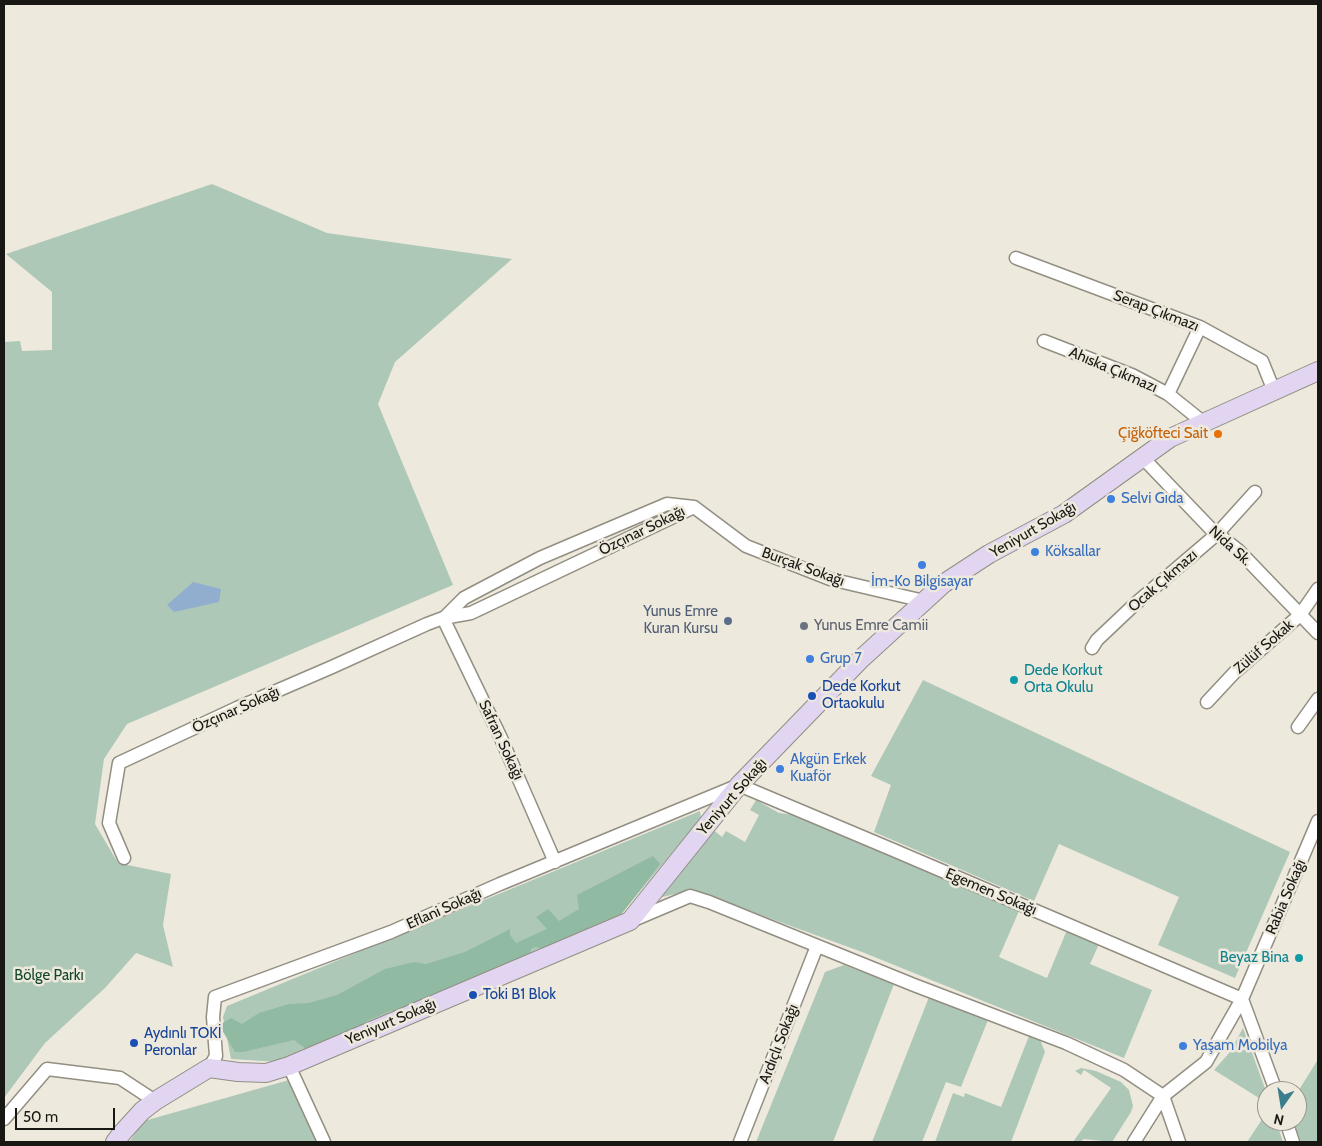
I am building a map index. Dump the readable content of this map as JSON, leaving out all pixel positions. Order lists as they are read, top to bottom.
{
  "streets": {
    "street": [
      "Serap Çıkmazı",
      "Ahıska Çıkmazı",
      "Yeniyurt Sokağı",
      "Özçınar Sokağı",
      "Nida Sk.",
      "Burçak Sokağı",
      "Ocak Çıkmazı",
      "Zülüf Sokak",
      "Safran Sokağı",
      "Egemen Sokağı",
      "Rabia Sokağı",
      "Eflani Sokağı",
      "Ardıçlı Sokağı"
    ]
  },
  "crossings": [
    ["Serap Çıkmazı", "Yeniyurt Sokağı"],
    ["Ahıska Çıkmazı", "Yeniyurt Sokağı"],
    ["Yeniyurt Sokağı", "Nida Sk."],
    ["Yeniyurt Sokağı", "Burçak Sokağı"],
    ["Yeniyurt Sokağı", "Egemen Sokağı"],
    ["Yeniyurt Sokağı", "Eflani Sokağı"],
    ["Özçınar Sokağı", "Burçak Sokağı"],
    ["Özçınar Sokağı", "Safran Sokağı"],
    ["Nida Sk.", "Ocak Çıkmazı"],
    ["Nida Sk.", "Zülüf Sokak"],
    ["Safran Sokağı", "Eflani Sokağı"],
    ["Egemen Sokağı", "Rabia Sokağı"],
    ["Egemen Sokağı", "Eflani Sokağı"]
  ],
  "parks": ["Bölge Parkı"],
  "places": [
    "Çiğköfteci Sait",
    "Selvi Gıda",
    "Köksallar",
    "İm-Ko Bilgisayar",
    "Yunus Emre Kuran Kursu",
    "Yunus Emre Camii",
    "Grup 7",
    "Dede Korkut Orta Okulu",
    "Dede Korkut Ortaokulu",
    "Akgün Erkek Kuaför",
    "Beyaz Bina",
    "Toki B1 Blok",
    "Aydınlı TOKİ Peronlar",
    "Yaşam Mobilya"
  ],
  "scale_bar": "50 m",
  "north": "bottom"
}
